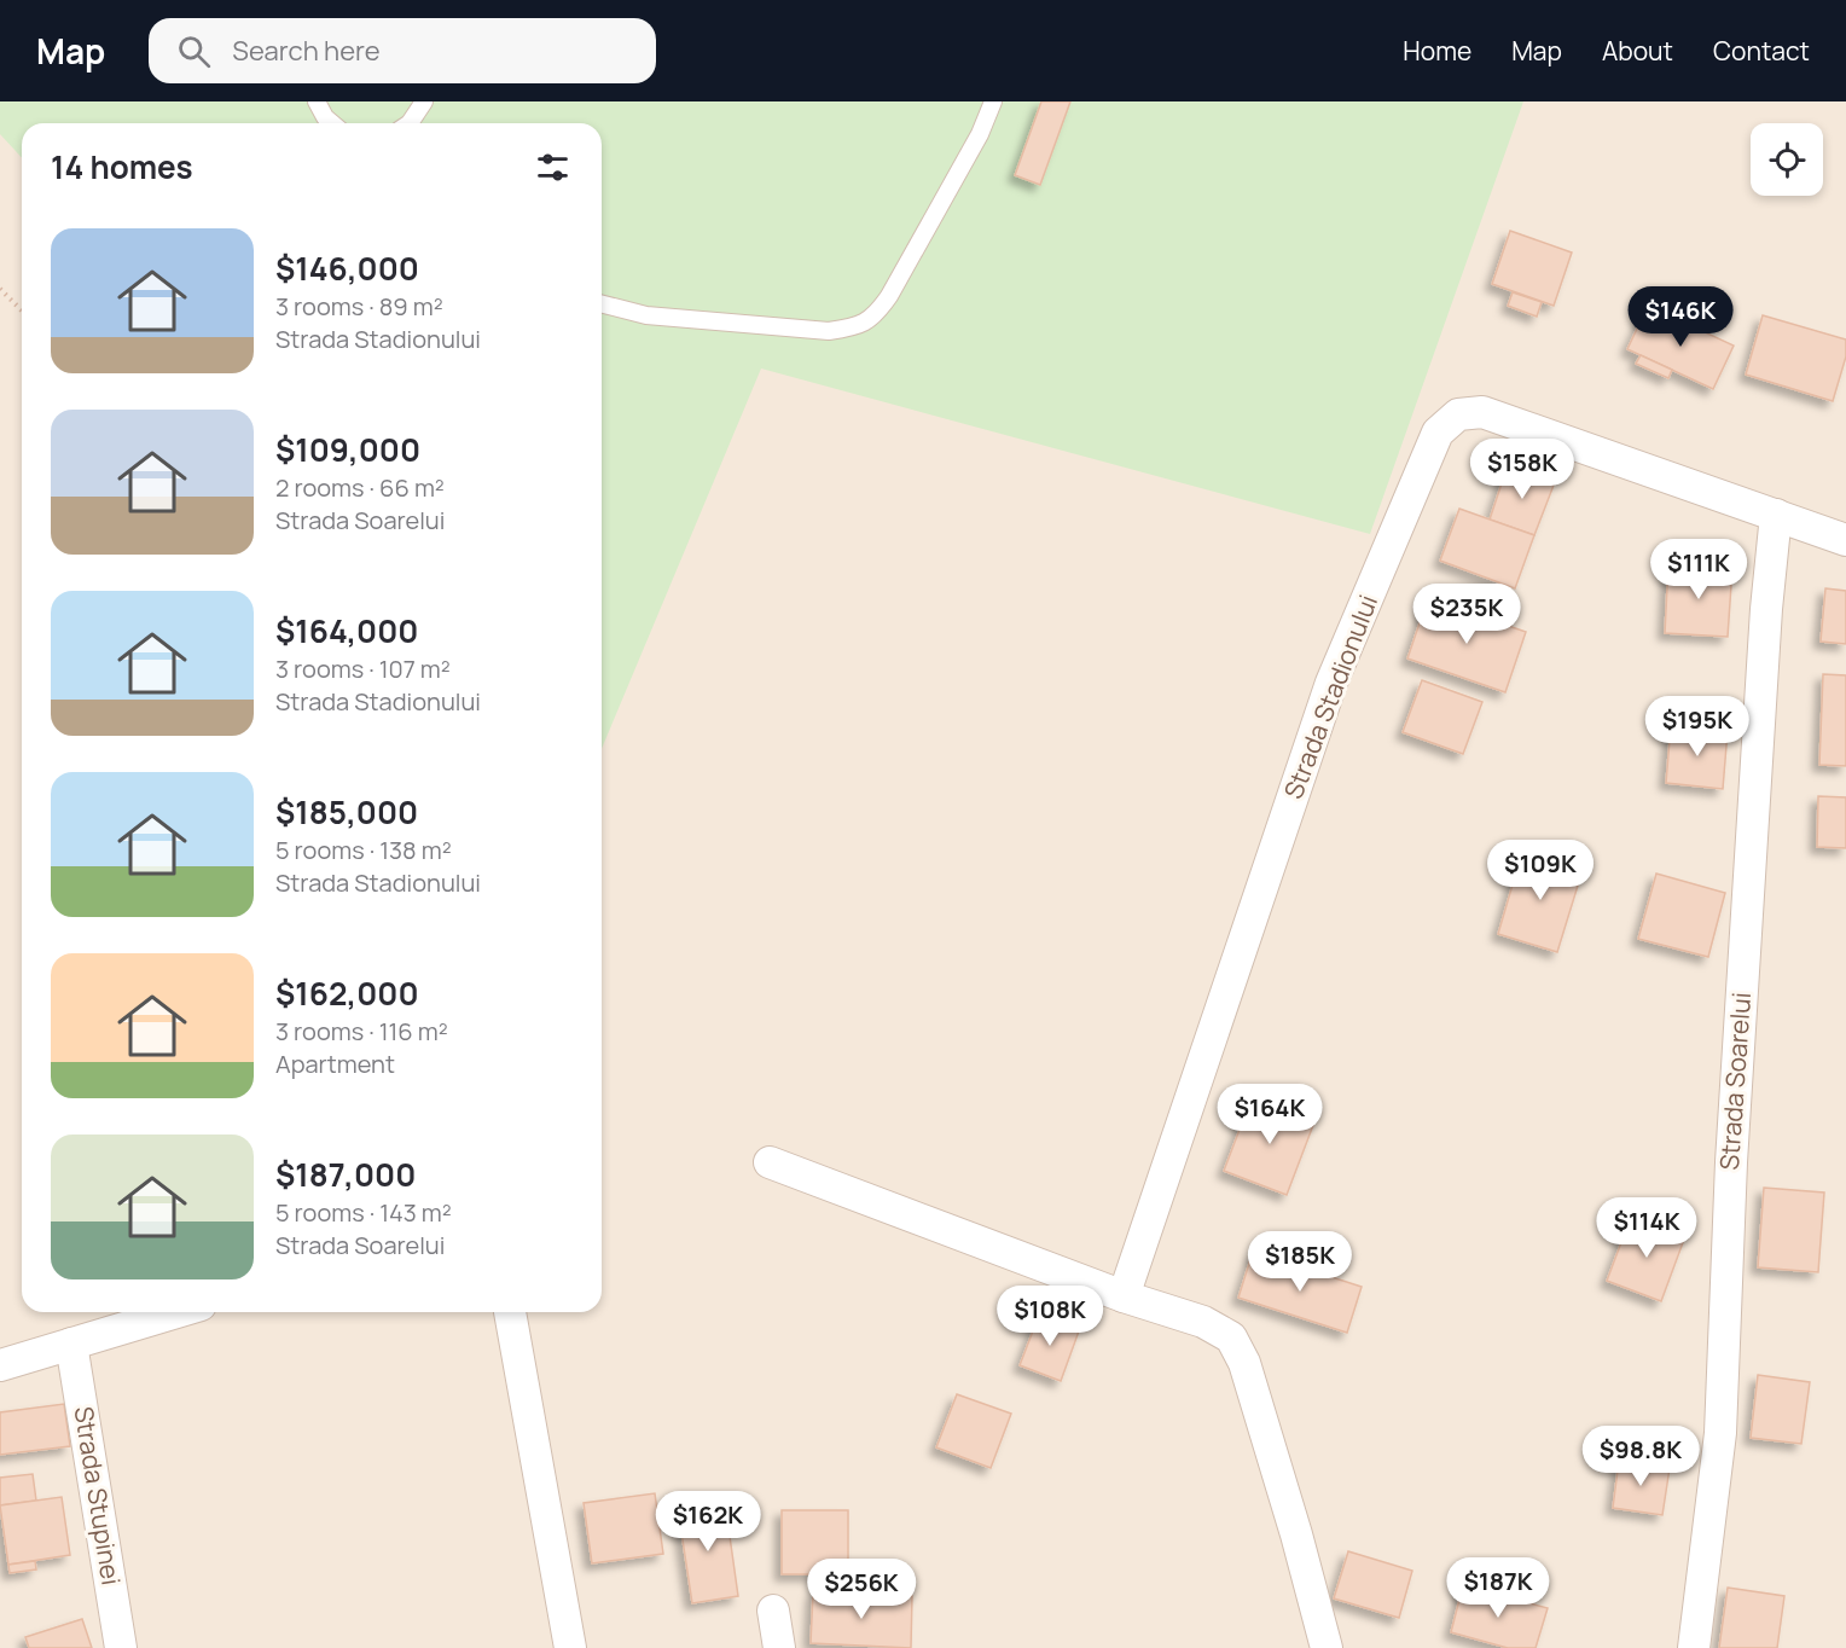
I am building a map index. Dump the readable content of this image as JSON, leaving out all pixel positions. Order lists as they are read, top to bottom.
{
  "streets": {
    "street": ["Strada Stadionului", "Strada Soarelui", "Strada Stupinei"]
  },
  "crossings": [
    ["Strada Stadionului", "Strada Soarelui"]
  ],
  "page": {
    "header": "Map",
    "search": "Search here",
    "nav": [
      "Home",
      "Map",
      "About",
      "Contact"
    ],
    "heading": "14 homes",
    "list": [
      {
        "name": "$146,000",
        "note": "3 rooms · 89 m² · Strada Stadionului"
      },
      {
        "name": "$109,000",
        "note": "2 rooms · 66 m² · Strada Soarelui"
      },
      {
        "name": "$164,000",
        "note": "3 rooms · 107 m² · Strada Stadionului"
      },
      {
        "name": "$185,000",
        "note": "5 rooms · 138 m² · Strada Stadionului"
      },
      {
        "name": "$162,000",
        "note": "3 rooms · 116 m² · Apartment"
      },
      {
        "name": "$187,000",
        "note": "5 rooms · 143 m² · Strada Soarelui"
      }
    ],
    "price": [
      "$146K",
      "$158K",
      "$111K",
      "$235K",
      "$195K",
      "$109K",
      "$164K",
      "$114K",
      "$185K",
      "$108K",
      "$98.8K",
      "$162K",
      "$187K",
      "$256K"
    ]
  }
}
